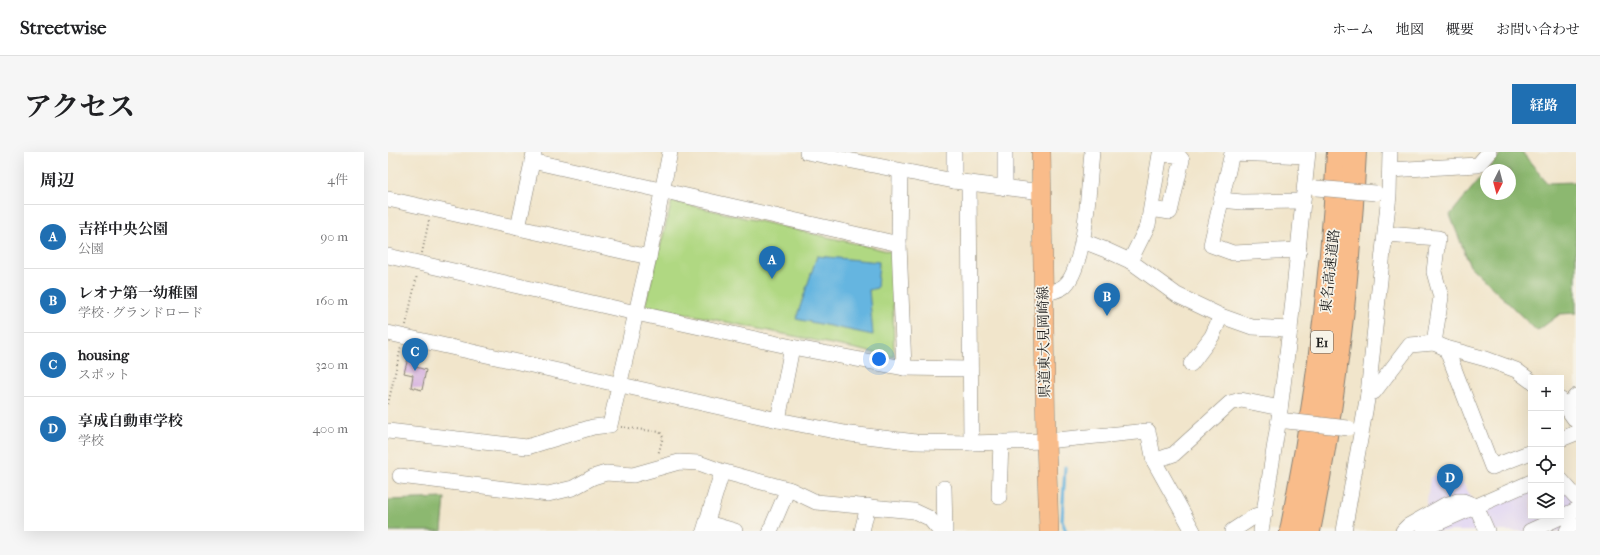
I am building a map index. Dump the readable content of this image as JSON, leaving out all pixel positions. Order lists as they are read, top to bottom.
{
  "streets": {
    "highway": ["東名高速道路", "E1"],
    "main road": ["県道東大見岡崎線"]
  },
  "north": "bottom",
  "page": {
    "header": "Streetwise",
    "nav": [
      "ホーム",
      "地図",
      "概要",
      "お問い合わせ"
    ],
    "title": "アクセス",
    "buttons": "経路",
    "heading": ["周辺", "4件"],
    "list": [
      {
        "mark": "A",
        "name": "吉祥中央公園",
        "note": "公園",
        "value": "90 m"
      },
      {
        "mark": "B",
        "name": "レオナ第一幼稚園",
        "note": "学校 · グランドロード",
        "value": "160 m"
      },
      {
        "mark": "C",
        "name": "housing",
        "note": "スポット",
        "value": "320 m"
      },
      {
        "mark": "D",
        "name": "享成自動車学校",
        "note": "学校",
        "value": "400 m"
      }
    ],
    "pins": [
      "A",
      "B",
      "C",
      "D"
    ],
    "map_buttons": ["+", "−"]
  }
}
